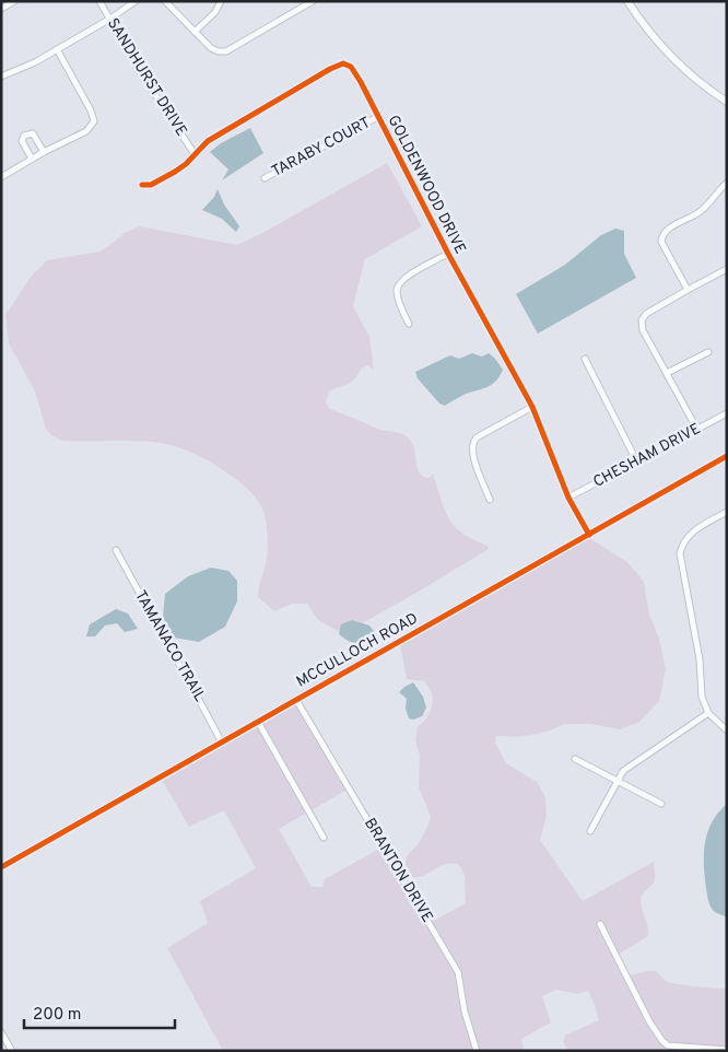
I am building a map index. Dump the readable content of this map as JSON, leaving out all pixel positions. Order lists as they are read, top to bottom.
{
  "streets": {
    "street": [
      "SANDHURST DRIVE",
      "TARABY COURT",
      "GOLDENWOOD DRIVE",
      "CHESHAM DRIVE",
      "TAMANACO TRAIL",
      "MCCULLOCH ROAD",
      "BRANTON DRIVE"
    ]
  },
  "crossings": [
    ["SANDHURST DRIVE", "GOLDENWOOD DRIVE"],
    ["TARABY COURT", "GOLDENWOOD DRIVE"],
    ["GOLDENWOOD DRIVE", "CHESHAM DRIVE"],
    ["GOLDENWOOD DRIVE", "MCCULLOCH ROAD"],
    ["TAMANACO TRAIL", "MCCULLOCH ROAD"],
    ["MCCULLOCH ROAD", "BRANTON DRIVE"]
  ],
  "scale_bar": "200 m"
}
